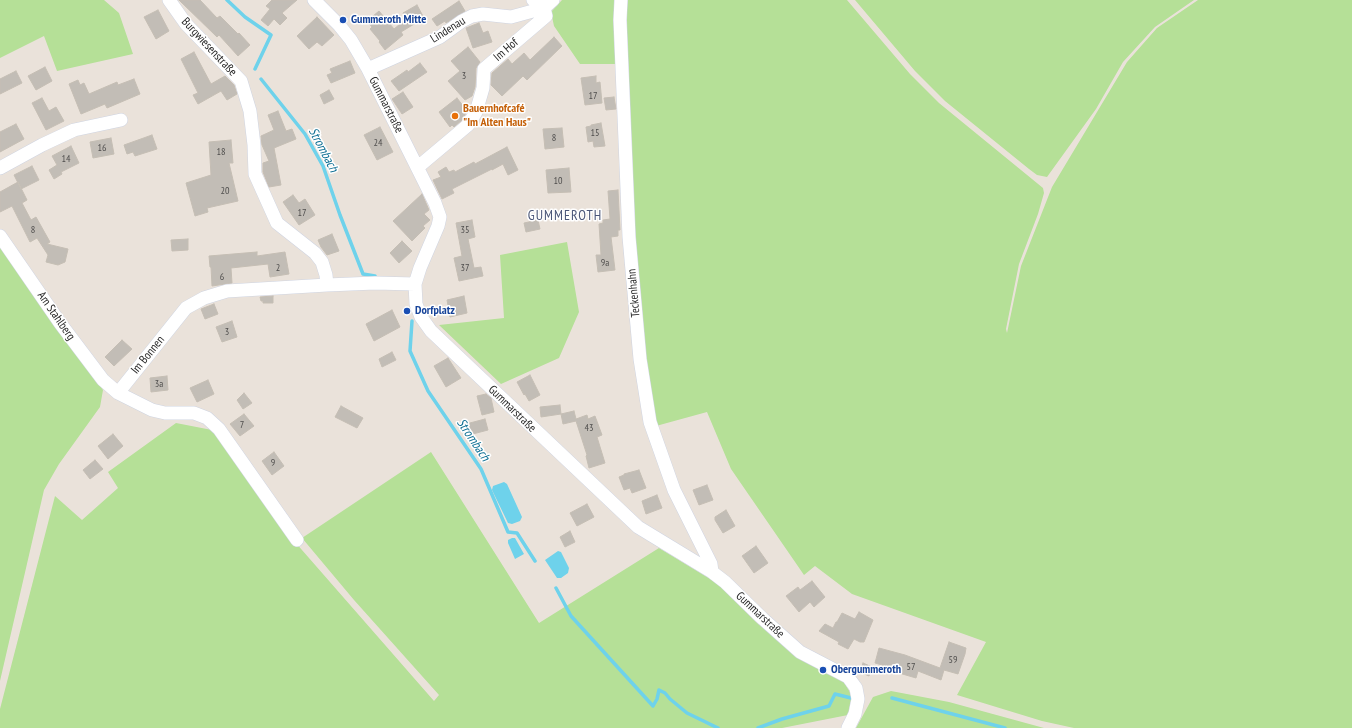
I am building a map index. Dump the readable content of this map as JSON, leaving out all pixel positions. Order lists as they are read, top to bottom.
{
  "streets": {
    "street": [
      "Lindenau",
      "Burgwiesenstraße",
      "Im Hof",
      "Gummarstraße",
      "Teckenhahn",
      "Am Stahlberg",
      "Im Bonnen"
    ]
  },
  "crossings": [
    ["Lindenau", "Im Hof"],
    ["Lindenau", "Gummarstraße"],
    ["Burgwiesenstraße", "Im Bonnen"],
    ["Im Hof", "Gummarstraße"],
    ["Gummarstraße", "Teckenhahn"],
    ["Gummarstraße", "Im Bonnen"],
    ["Am Stahlberg", "Im Bonnen"]
  ],
  "districts": ["GUMMEROTH"],
  "water": ["Strombach"],
  "places": [
    "Gummeroth Mitte",
    "Bauernhofcafé \"Im Alten Haus\"",
    "Dorfplatz",
    "Obergummeroth"
  ],
  "house_numbers": [
    "3",
    "17",
    "15",
    "8",
    "24",
    "16",
    "18",
    "14",
    "10",
    "20",
    "17",
    "8",
    "35",
    "9a",
    "2",
    "37",
    "6",
    "3",
    "3a",
    "7",
    "43",
    "9",
    "59",
    "57"
  ]
}
